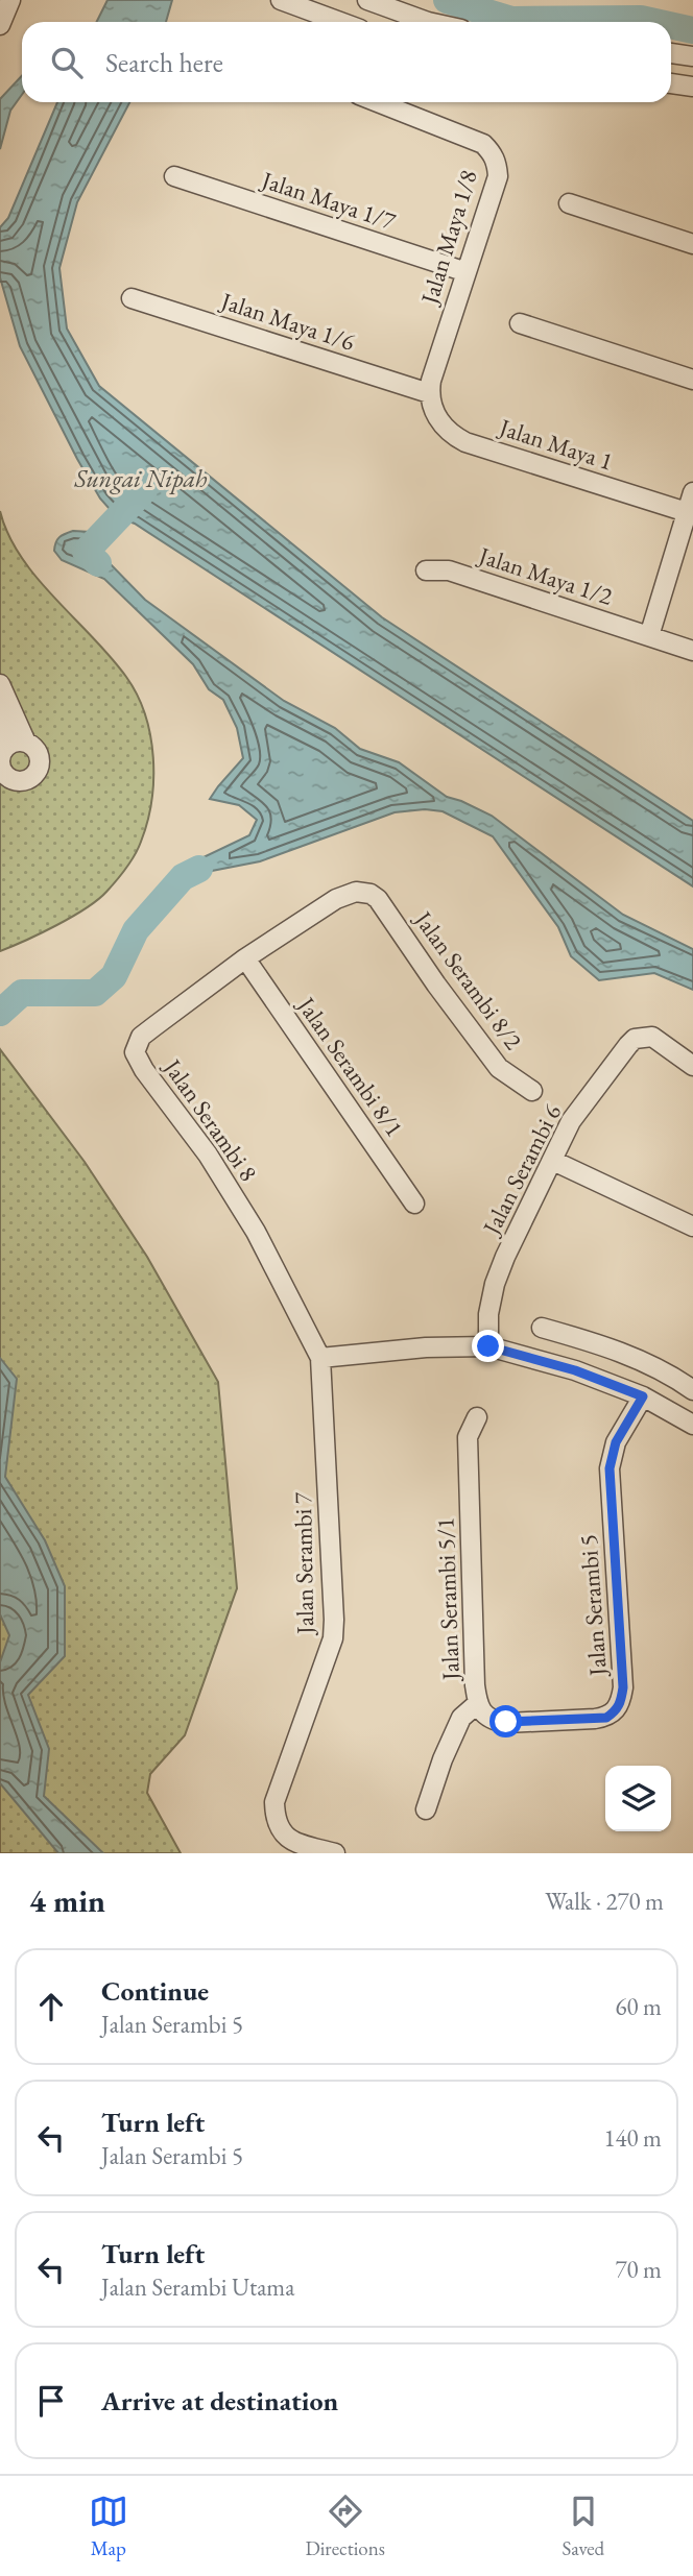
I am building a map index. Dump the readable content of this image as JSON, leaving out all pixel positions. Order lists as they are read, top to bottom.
{
  "streets": {
    "street": [
      "Jalan Maya 1/7",
      "Jalan Maya 1/8",
      "Jalan Maya 1/6",
      "Jalan Maya 1",
      "Jalan Maya 1/2",
      "Jalan Serambi 8/2",
      "Jalan Serambi 8/1",
      "Jalan Serambi 8",
      "Jalan Serambi 6",
      "Jalan Serambi 7",
      "Jalan Serambi 5/1",
      "Jalan Serambi 5"
    ]
  },
  "crossings": [
    ["Jalan Maya 1/7", "Jalan Maya 1/8"],
    ["Jalan Maya 1/8", "Jalan Maya 1/6"],
    ["Jalan Maya 1/8", "Jalan Maya 1"],
    ["Jalan Maya 1/6", "Jalan Maya 1"],
    ["Jalan Serambi 8/2", "Jalan Serambi 8"],
    ["Jalan Serambi 8/1", "Jalan Serambi 8"],
    ["Jalan Serambi 8", "Jalan Serambi 7"],
    ["Jalan Serambi 5/1", "Jalan Serambi 5"]
  ],
  "water": ["Sungai Nipah"],
  "page": {
    "search": "Search here",
    "heading": ["4 min", "Walk · 270 m"],
    "list": [
      ["Continue", "Jalan Serambi 5", "60 m"],
      ["Turn left", "Jalan Serambi 5", "140 m"],
      ["Turn left", "Jalan Serambi Utama", "70 m"],
      "Arrive at destination"
    ],
    "nav": ["Map", "Directions", "Saved"]
  }
}
